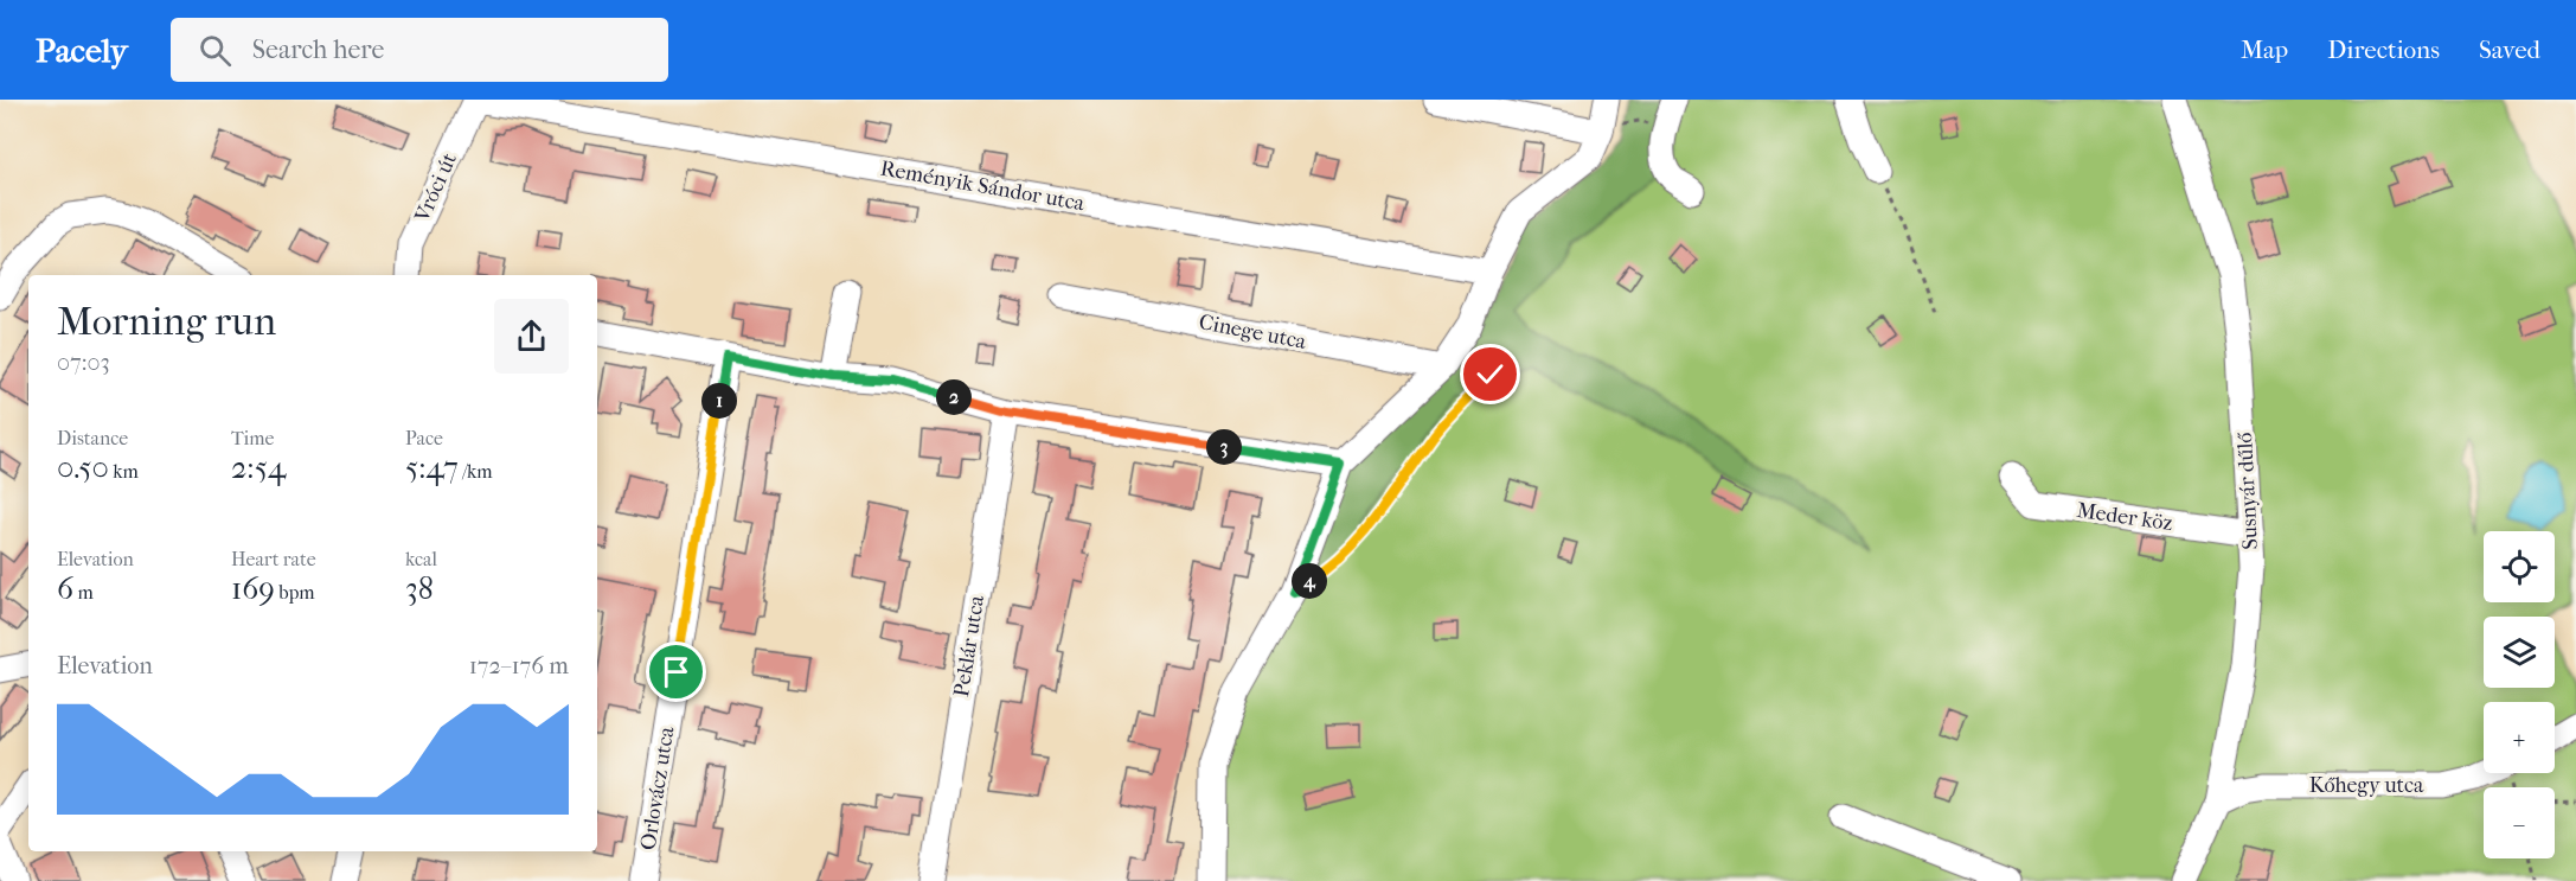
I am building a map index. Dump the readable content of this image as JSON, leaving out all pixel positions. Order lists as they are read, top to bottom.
{
  "streets": {
    "street": [
      "Reményik Sándor utca",
      "Vróci út",
      "Cinege utca",
      "Susnyár dűlő",
      "Meder köz",
      "Peklár utca",
      "Kőhegy utca",
      "Orlovácz utca"
    ]
  },
  "crossings": [
    ["Reményik Sándor utca", "Vróci út"],
    ["Susnyár dűlő", "Meder köz"],
    ["Susnyár dűlő", "Kőhegy utca"]
  ],
  "page": {
    "header": "Pacely",
    "search": "Search here",
    "nav": ["Map", "Directions", "Saved"],
    "heading": ["Morning run", "07:03"],
    "pins": [
      "2",
      "1",
      "3",
      "4"
    ],
    "stats": [
      ["Distance", "0.50 km"],
      ["Time", "2:54"],
      ["Pace", "5:47 /km"],
      ["Elevation", "6 m"],
      ["Heart rate", "169 bpm"],
      ["kcal", "38"]
    ],
    "map_buttons": ["+", "−"],
    "chart": ["Elevation", "172–176 m"]
  }
}
